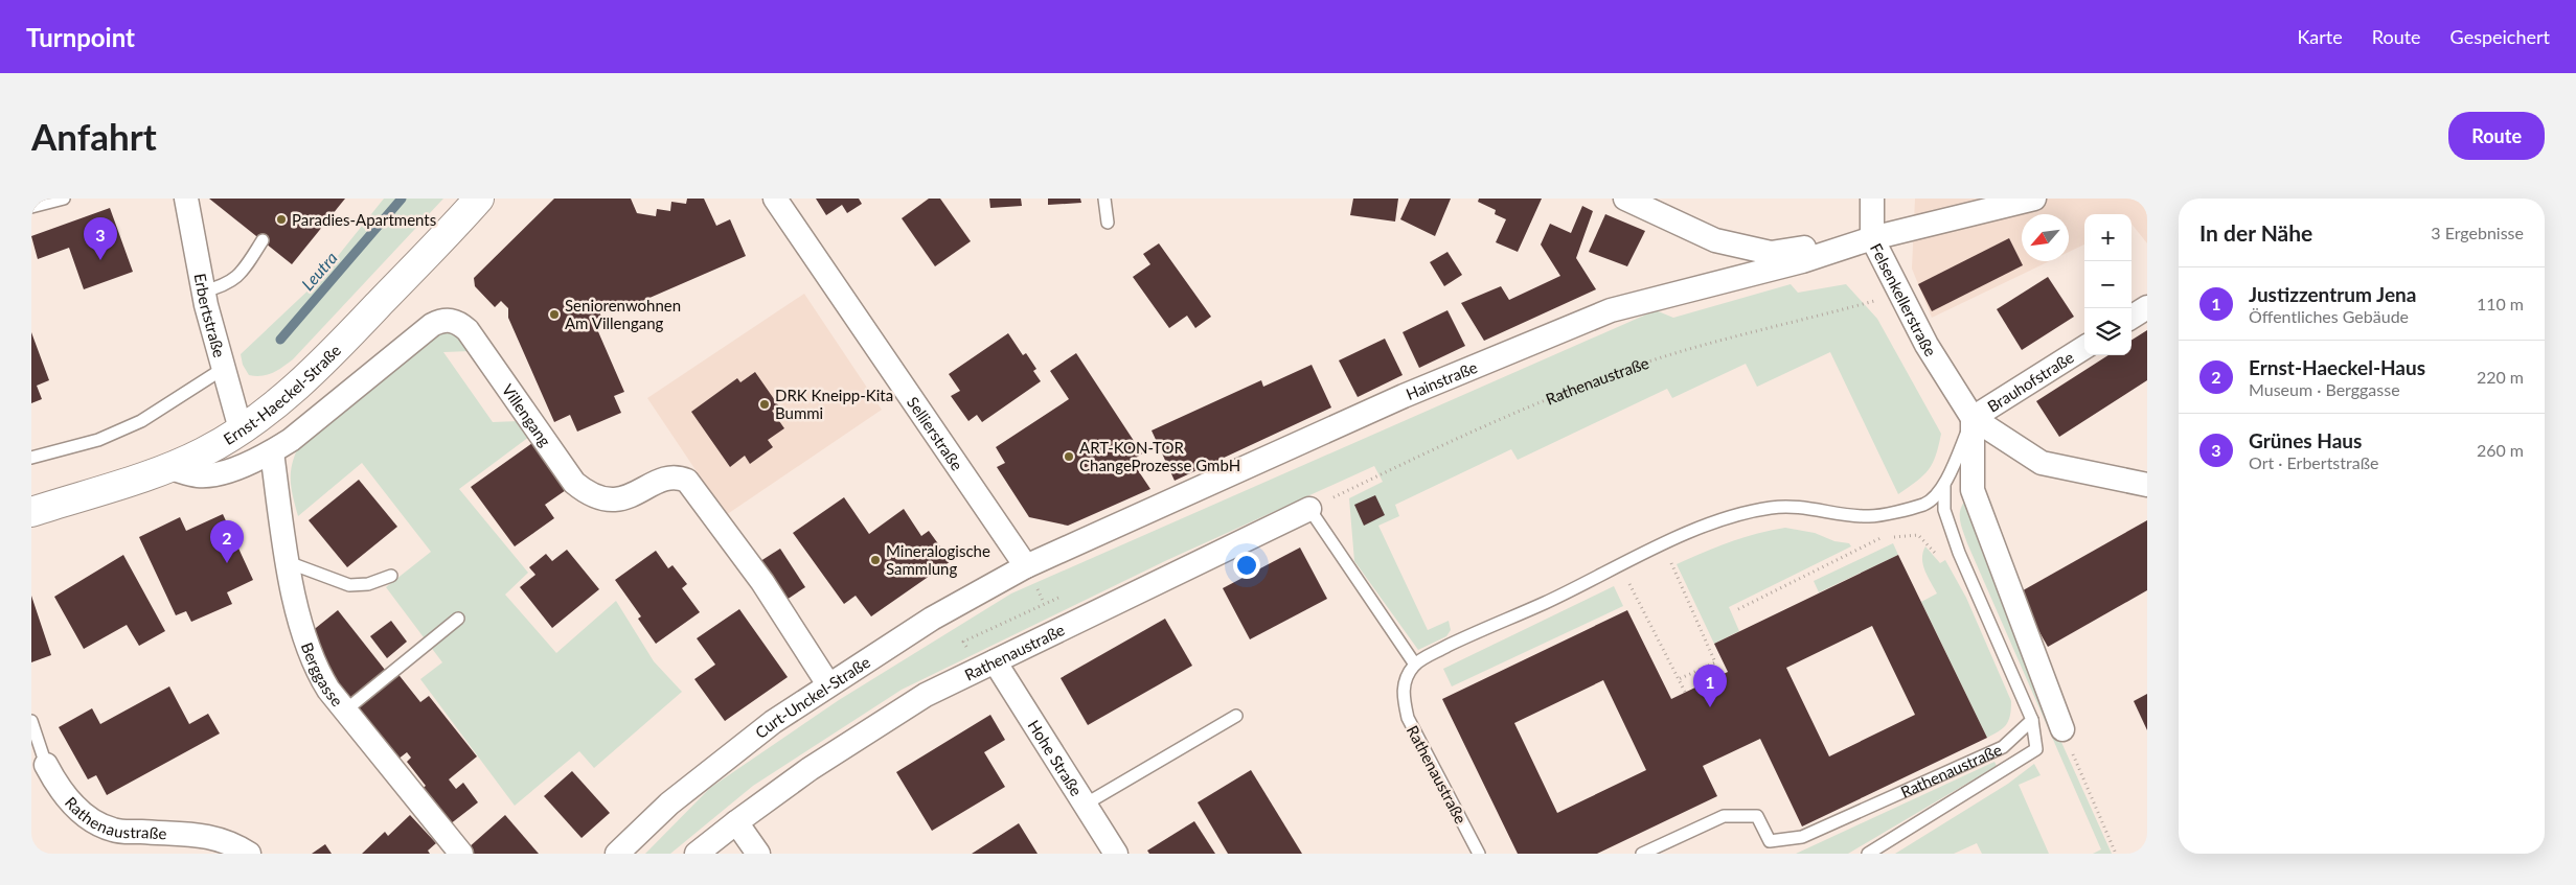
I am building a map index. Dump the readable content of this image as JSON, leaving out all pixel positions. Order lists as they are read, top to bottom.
{
  "streets": {
    "main road": ["Ernst-Haeckel-Straße"],
    "street": [
      "Felsenkellerstraße",
      "Erbertstraße",
      "Hainstraße",
      "Rathenaustraße",
      "Brauhofstraße",
      "Villengang",
      "Sellierstraße",
      "Berggasse",
      "Curt-Unckel-Straße",
      "Hohe Straße"
    ]
  },
  "crossings": [
    ["Felsenkellerstraße", "Hainstraße"],
    ["Felsenkellerstraße", "Rathenaustraße"],
    ["Felsenkellerstraße", "Brauhofstraße"],
    ["Erbertstraße", "Ernst-Haeckel-Straße"],
    ["Hainstraße", "Sellierstraße"],
    ["Hainstraße", "Curt-Unckel-Straße"],
    ["Rathenaustraße", "Hohe Straße"],
    ["Ernst-Haeckel-Straße", "Villengang"],
    ["Villengang", "Berggasse"],
    ["Villengang", "Curt-Unckel-Straße"],
    ["Sellierstraße", "Curt-Unckel-Straße"]
  ],
  "water": ["Leutra"],
  "places": [
    "Paradies-Apartments",
    "Seniorenwohnen Am Villengang",
    "DRK Kneipp-Kita Bummi",
    "ART-KON-TOR ChangeProzesse GmbH",
    "Mineralogische Sammlung"
  ],
  "north": "bottom left",
  "page": {
    "header": "Turnpoint",
    "nav": ["Karte", "Route", "Gespeichert"],
    "buttons": "Route",
    "title": "Anfahrt",
    "heading": ["In der Nähe", "3 Ergebnisse"],
    "map_buttons": ["+", "−"],
    "pins": ["3", "2", "1"],
    "list": [
      {
        "mark": "1",
        "name": "Justizzentrum Jena",
        "note": "Öffentliches Gebäude",
        "value": "110 m"
      },
      {
        "mark": "2",
        "name": "Ernst-Haeckel-Haus",
        "note": "Museum · Berggasse",
        "value": "220 m"
      },
      {
        "mark": "3",
        "name": "Grünes Haus",
        "note": "Ort · Erbertstraße",
        "value": "260 m"
      }
    ]
  }
}
